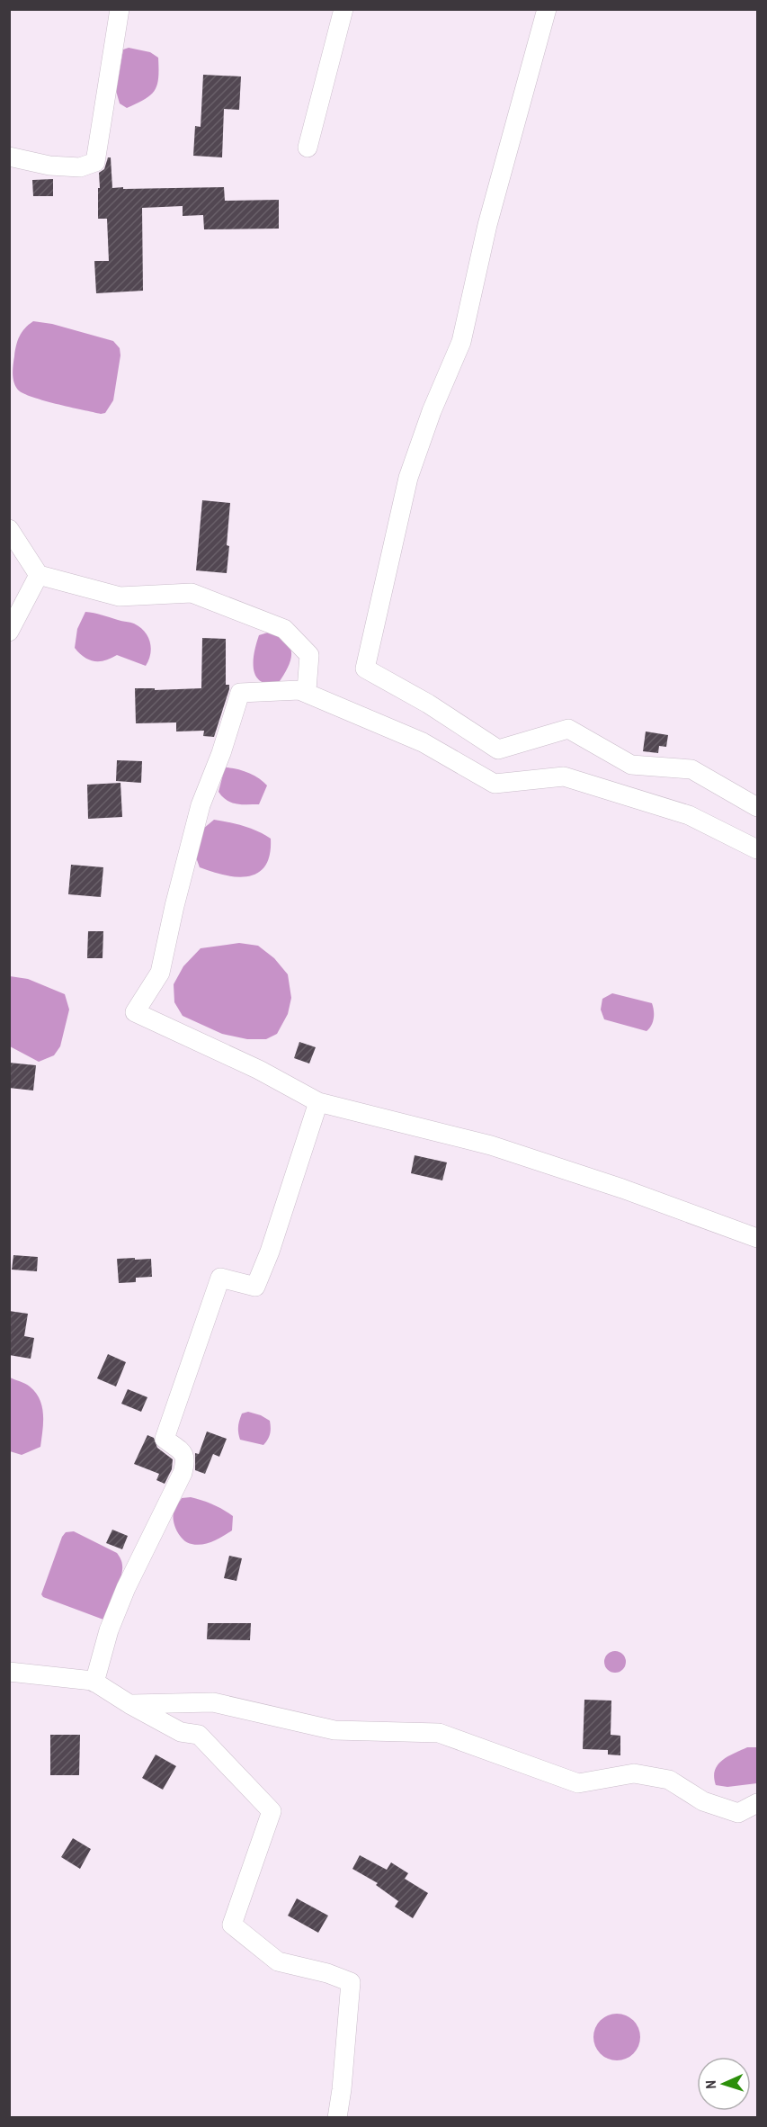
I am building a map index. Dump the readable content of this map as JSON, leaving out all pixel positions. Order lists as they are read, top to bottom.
{
  "north": "left"
}
